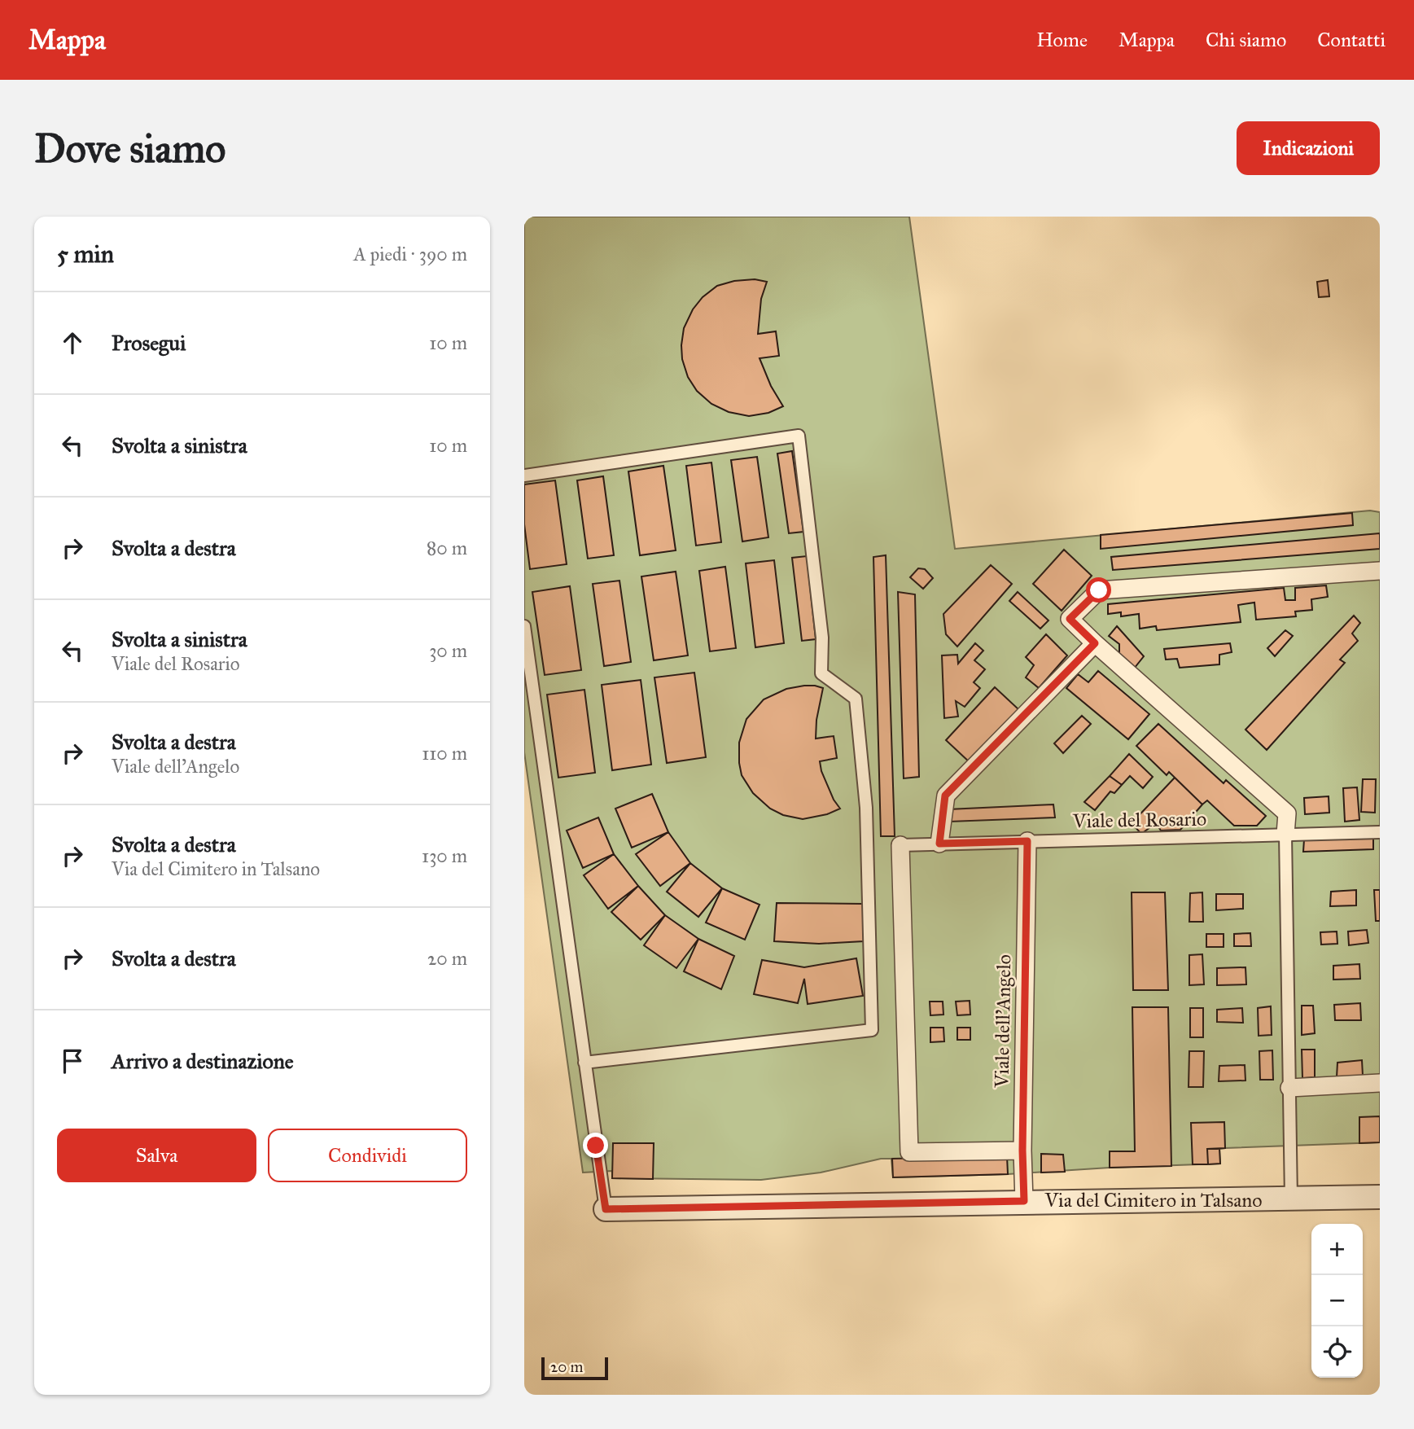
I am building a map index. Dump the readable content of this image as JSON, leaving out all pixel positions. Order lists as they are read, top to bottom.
{
  "streets": {
    "street": ["Viale dell'Angelo", "Via del Cimitero in Talsano"],
    "lane": ["Viale del Rosario"]
  },
  "crossings": [
    ["Viale del Rosario", "Viale dell'Angelo"],
    ["Viale del Rosario", "Via del Cimitero in Talsano"],
    ["Viale dell'Angelo", "Via del Cimitero in Talsano"]
  ],
  "scale_bar": "20 m",
  "page": {
    "header": "Mappa",
    "nav": [
      "Home",
      "Mappa",
      "Chi siamo",
      "Contatti"
    ],
    "buttons": [
      "Indicazioni",
      ["Salva", "Condividi"]
    ],
    "title": "Dove siamo",
    "heading": ["5 min", "A piedi · 390 m"],
    "list": [
      ["Prosegui", "10 m"],
      ["Svolta a sinistra", "10 m"],
      ["Svolta a destra", "80 m"],
      ["Svolta a sinistra", "Viale del Rosario", "30 m"],
      ["Svolta a destra", "Viale dell'Angelo", "110 m"],
      ["Svolta a destra", "Via del Cimitero in Talsano", "130 m"],
      ["Svolta a destra", "20 m"],
      "Arrivo a destinazione"
    ],
    "map_buttons": ["+", "−"],
    "scale": "20 m"
  }
}
